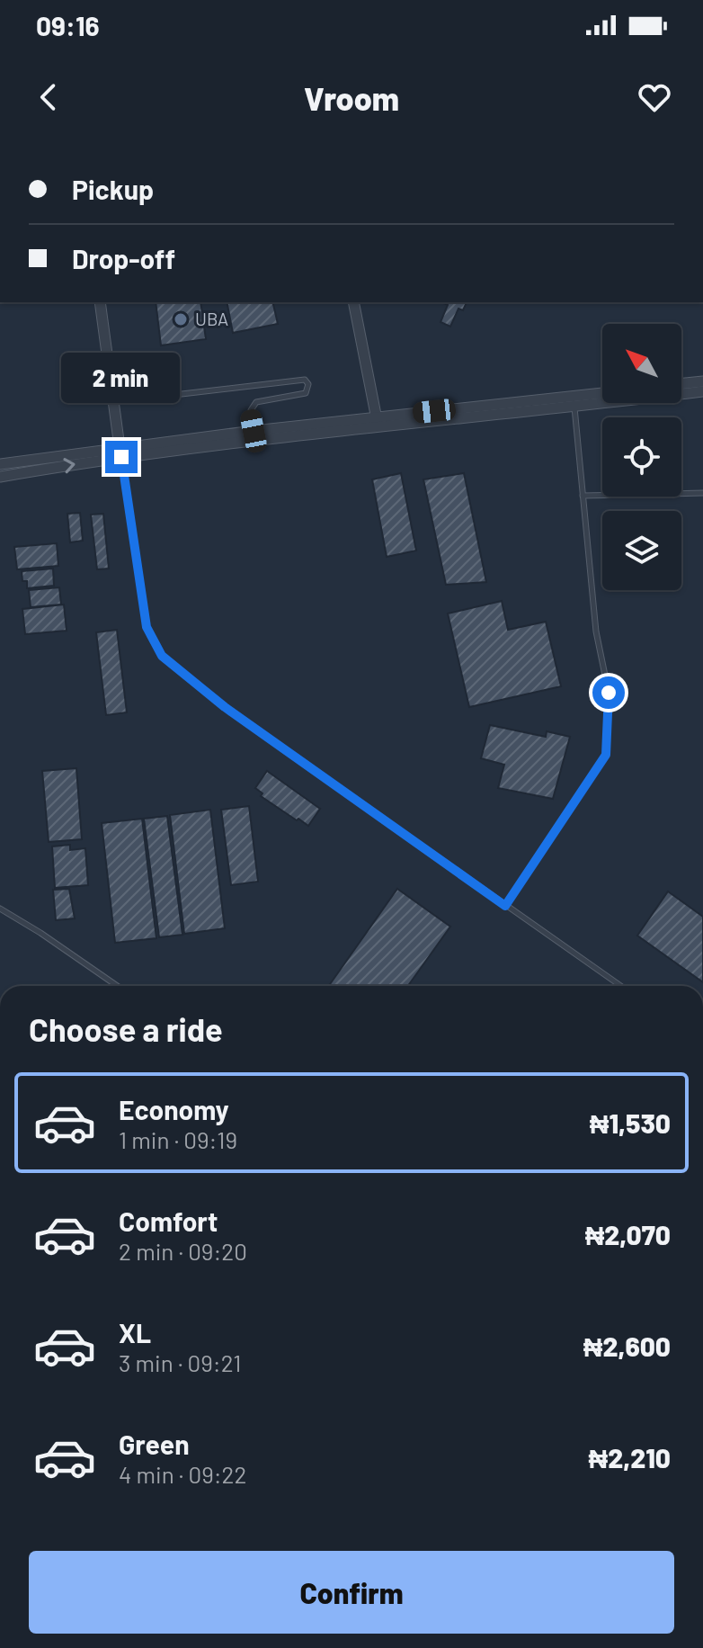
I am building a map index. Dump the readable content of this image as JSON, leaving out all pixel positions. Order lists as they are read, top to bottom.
{
  "places": ["UBA"],
  "north": "top left",
  "page": {
    "status": "09:16",
    "header": "Vroom",
    "banner": ["Pickup", "Drop-off"],
    "bubble": "2 min",
    "heading": "Choose a ride",
    "list": [
      {
        "name": "Economy",
        "note": "1 min · 09:19",
        "value": "₦1,530"
      },
      {
        "name": "Comfort",
        "note": "2 min · 09:20",
        "value": "₦2,070"
      },
      {
        "name": "XL",
        "note": "3 min · 09:21",
        "value": "₦2,600"
      },
      {
        "name": "Green",
        "note": "4 min · 09:22",
        "value": "₦2,210"
      }
    ],
    "buttons": "Confirm"
  }
}
